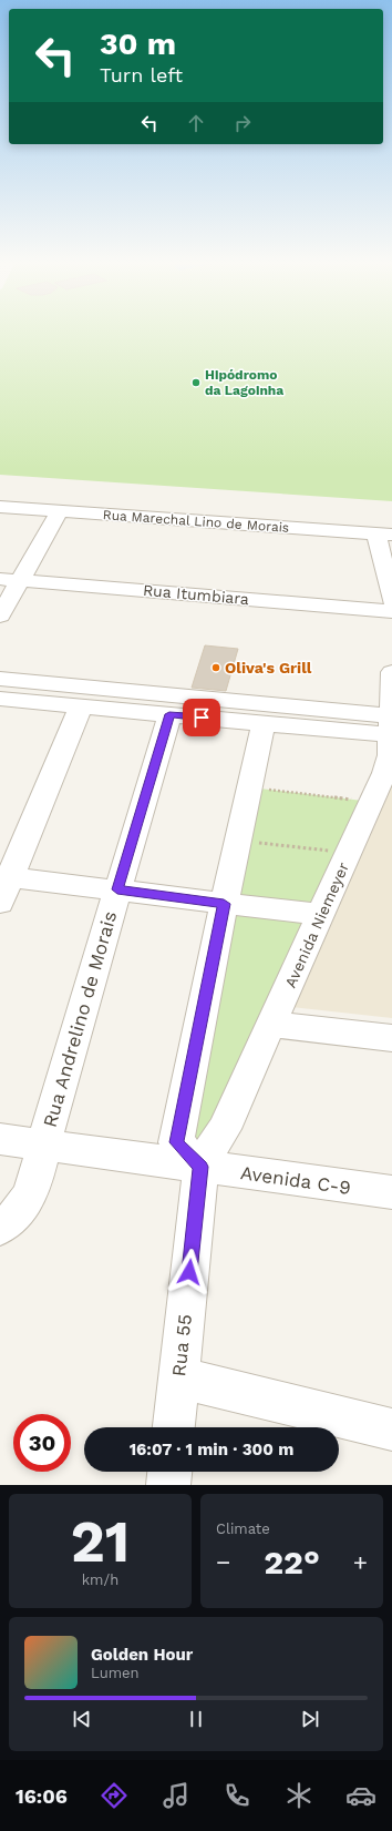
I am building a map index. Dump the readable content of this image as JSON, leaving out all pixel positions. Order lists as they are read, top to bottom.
{
  "streets": {
    "street": [
      "Rua Marechal Lino de Morais",
      "Rua Itumbiara",
      "Avenida Niemeyer",
      "Rua Andrelino de Morais",
      "Avenida C-9",
      "Rua 55"
    ]
  },
  "crossings": [
    ["Avenida Niemeyer", "Rua 55"],
    ["Rua Andrelino de Morais", "Avenida C-9"],
    ["Avenida C-9", "Rua 55"]
  ],
  "places": ["Hipódromo da Lagoinha", "Oliva's Grill"],
  "page": {
    "turn": ["30 m", "Turn left"],
    "limit": "30",
    "trip": "16:07 · 1 min · 300 m",
    "tile": [
      ["21", "km/h"],
      "Climate"
    ],
    "heat": ["−", "22°", "+"],
    "song": ["Golden Hour", "Lumen"],
    "tabs": "16:06"
  }
}
